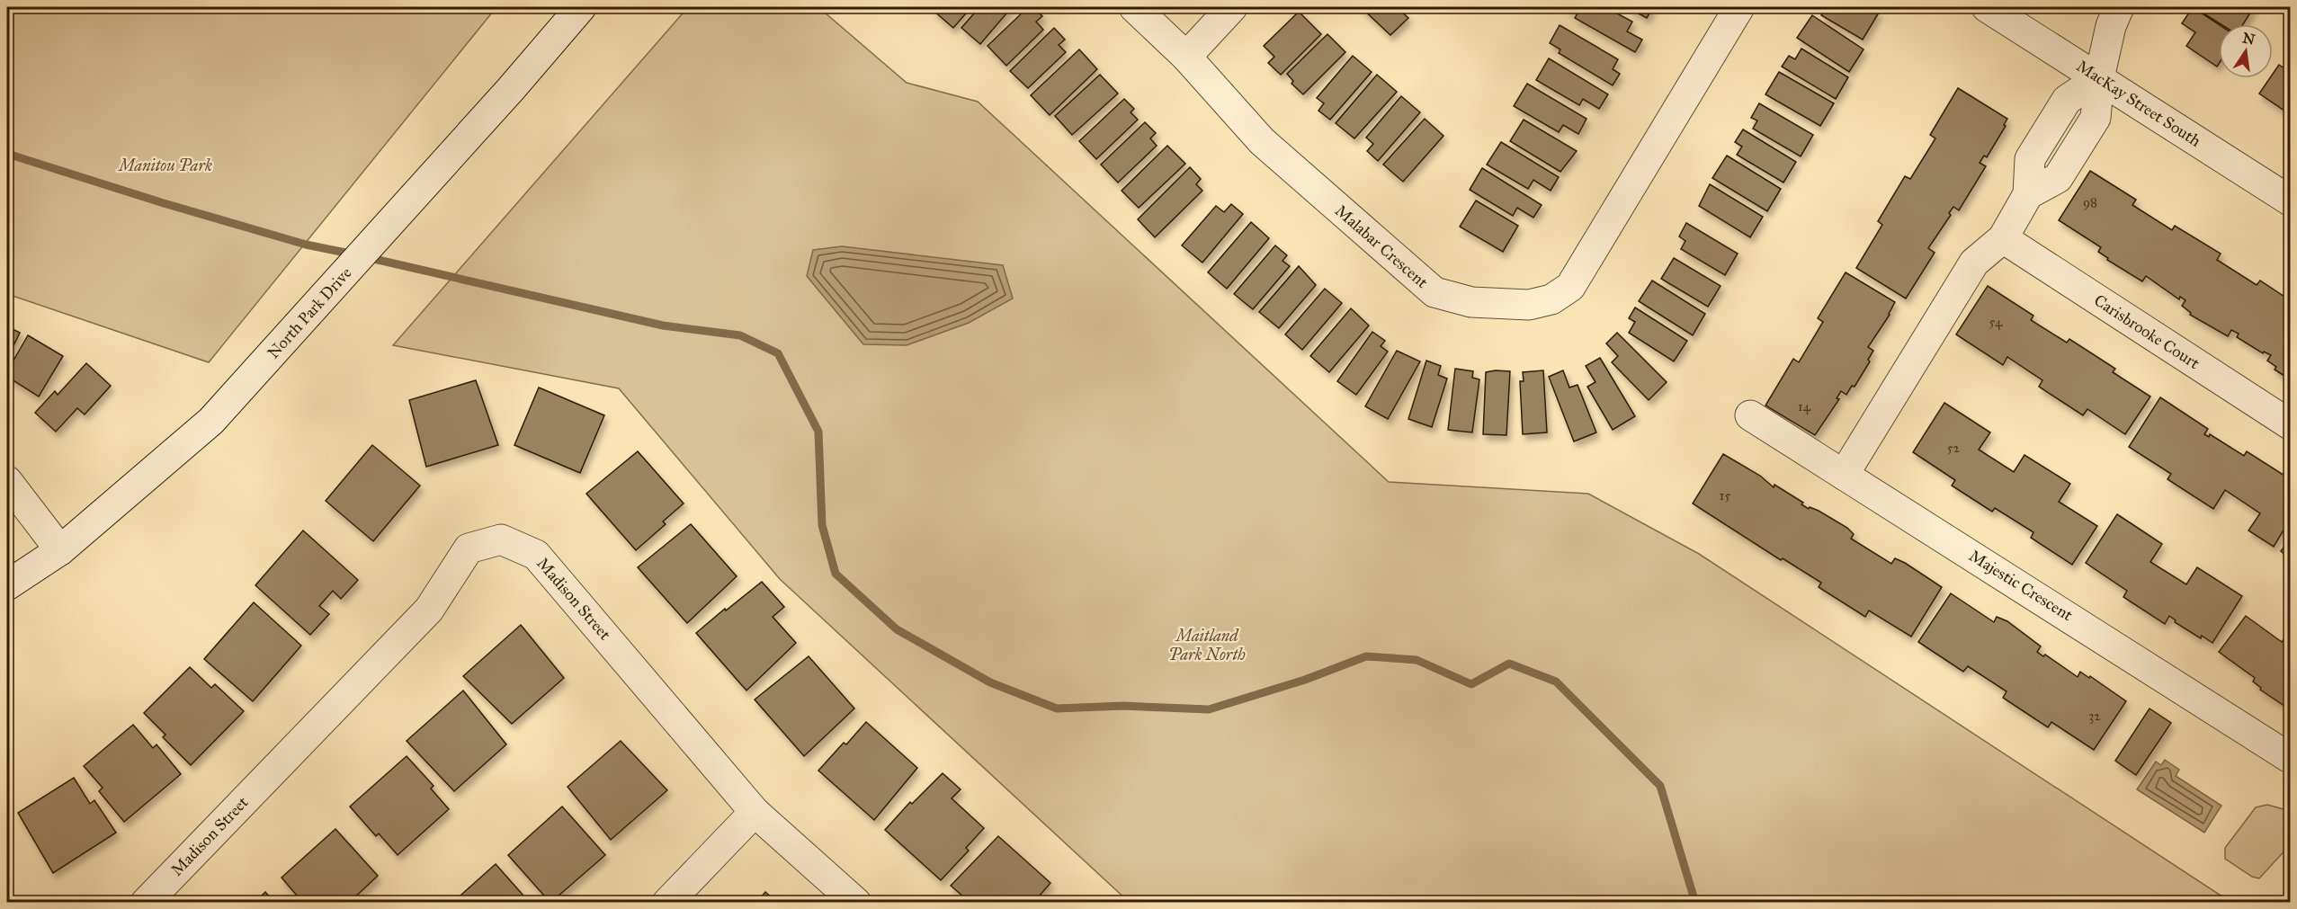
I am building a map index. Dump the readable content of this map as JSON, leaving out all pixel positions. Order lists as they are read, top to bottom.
{
  "streets": {
    "street": [
      "MacKay Street South",
      "Malabar Crescent",
      "North Park Drive",
      "Carisbrooke Court",
      "Majestic Crescent",
      "Madison Street"
    ]
  },
  "parks": ["Manitou Park", "Maitland Park North"],
  "house_numbers": [
    "98",
    "54",
    "14",
    "52",
    "15",
    "32"
  ],
  "north": "top"
}
